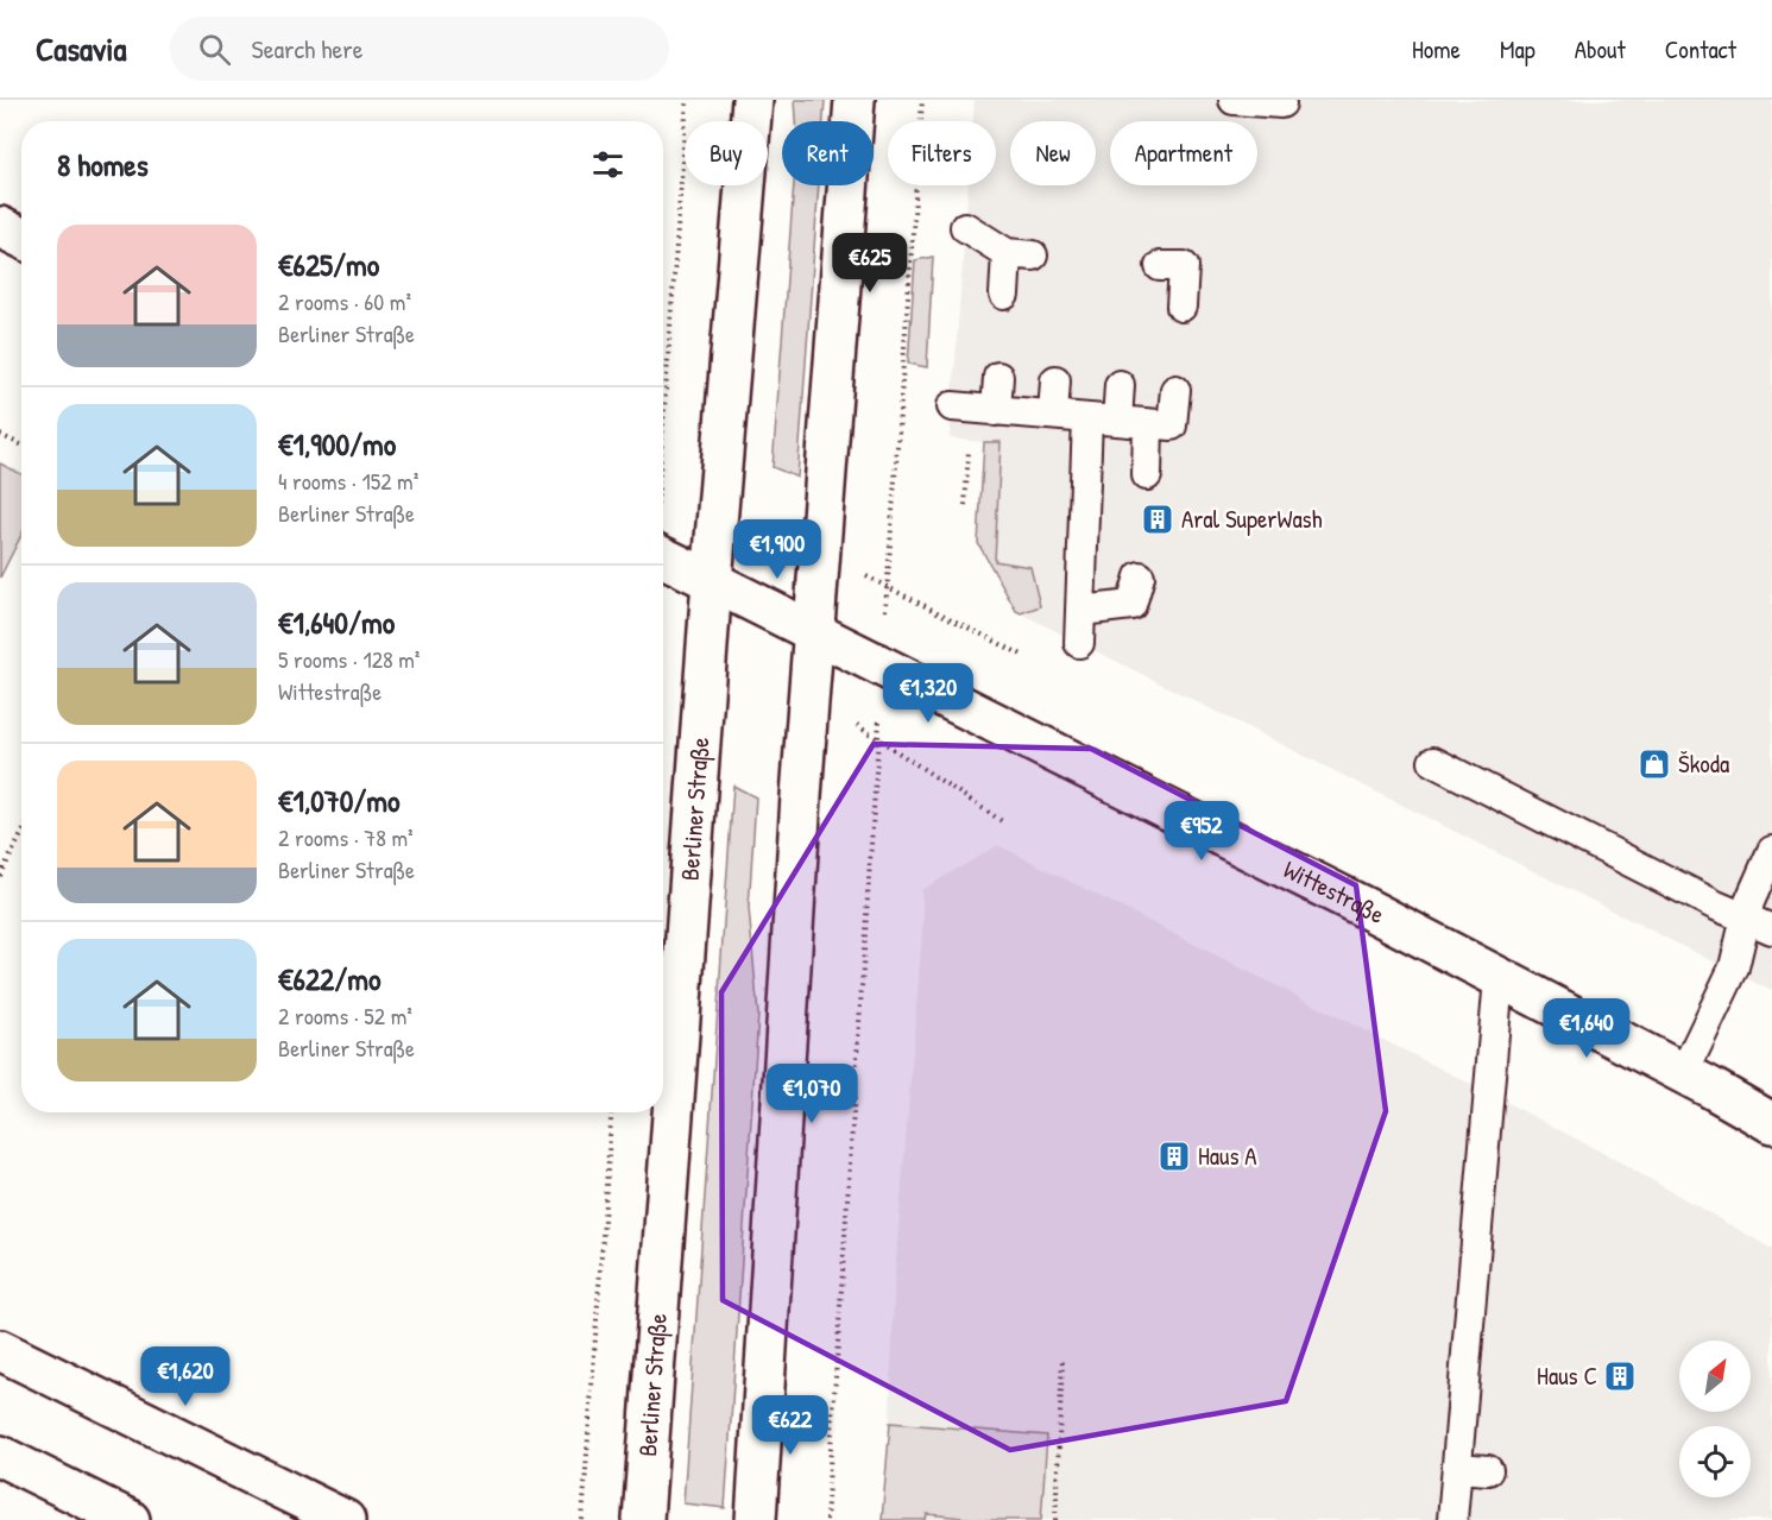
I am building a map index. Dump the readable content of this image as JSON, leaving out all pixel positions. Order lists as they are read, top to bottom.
{
  "streets": {
    "main road": ["Berliner Straße", "Wittestraße"]
  },
  "crossings": [
    ["Berliner Straße", "Wittestraße"]
  ],
  "places": {
    "building": ["Aral SuperWash", "Haus A", "Haus C"],
    "shop": ["Škoda"]
  },
  "north": "top right",
  "page": {
    "header": "Casavia",
    "search": "Search here",
    "nav": [
      "Home",
      "Map",
      "About",
      "Contact"
    ],
    "chip": [
      "Buy",
      "Rent",
      "Filters",
      "New",
      "Apartment"
    ],
    "heading": "8 homes",
    "list": [
      {
        "name": "€625/mo",
        "note": "2 rooms · 60 m² · Berliner Straße"
      },
      {
        "name": "€1,900/mo",
        "note": "4 rooms · 152 m² · Berliner Straße"
      },
      {
        "name": "€1,640/mo",
        "note": "5 rooms · 128 m² · Wittestraße"
      },
      {
        "name": "€1,070/mo",
        "note": "2 rooms · 78 m² · Berliner Straße"
      },
      {
        "name": "€622/mo",
        "note": "2 rooms · 52 m² · Berliner Straße"
      }
    ],
    "price": [
      "€625",
      "€1,900",
      "€1,320",
      "€952",
      "€1,640",
      "€1,070",
      "€1,620",
      "€622"
    ]
  }
}
